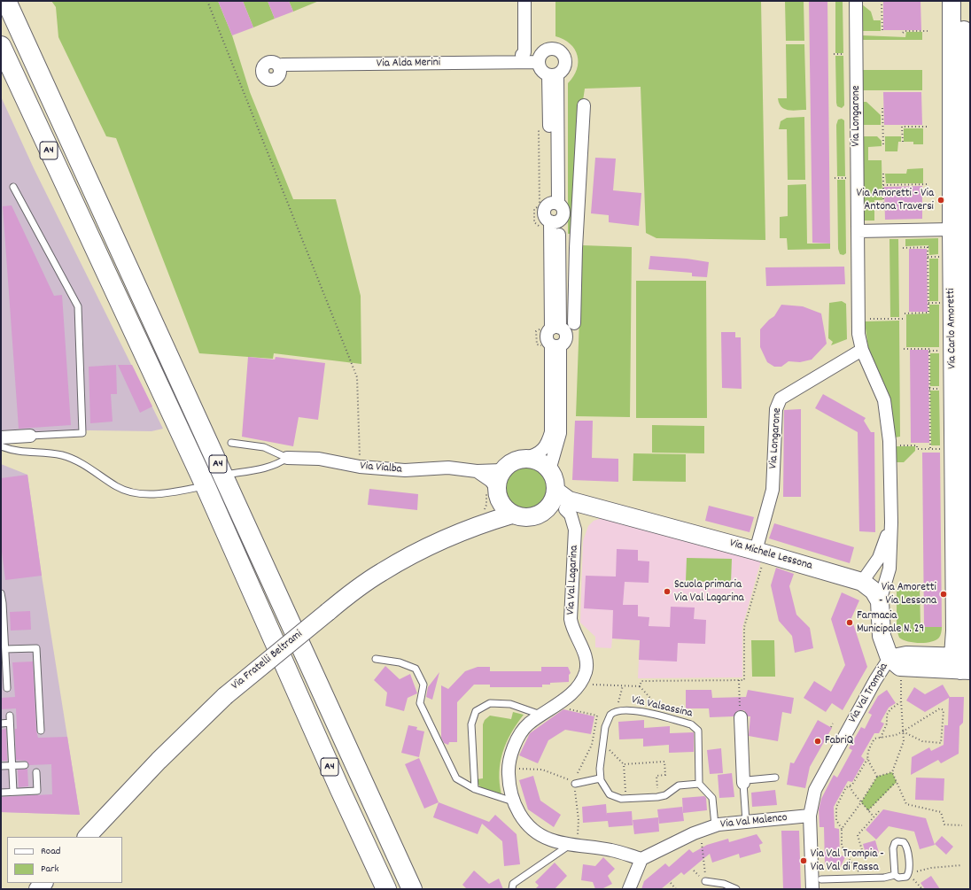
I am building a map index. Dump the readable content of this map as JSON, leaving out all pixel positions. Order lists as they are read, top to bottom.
{
  "streets": {
    "highway": ["A4"],
    "street": [
      "Via Alda Merini",
      "Via Longarone",
      "Via Carlo Amoretti",
      "Via Vialba",
      "Via Michele Lessona",
      "Via Val Lagarina",
      "Via Fratelli Beltrami",
      "Via Val Trompia",
      "Via Val Malenco"
    ],
    "lane": ["Via Valsassina"]
  },
  "crossings": [
    ["Via Longarone", "Via Michele Lessona"],
    ["Via Vialba", "Via Michele Lessona"],
    ["Via Vialba", "Via Fratelli Beltrami"],
    ["Via Michele Lessona", "Via Val Lagarina"],
    ["Via Michele Lessona", "Via Fratelli Beltrami"],
    ["Via Val Lagarina", "Via Val Malenco"],
    ["Via Val Trompia", "Via Val Malenco"]
  ],
  "places": [
    "Via Amoretti - Via Antona Traversi",
    "Scuola primaria Via Val Lagarina",
    "Via Amoretti - Via Lessona",
    "Farmacia Municipale N. 29",
    "FabriQ",
    "Via Val Trompia - Via Val di Fassa"
  ],
  "legend": ["Road", "Park"]
}
